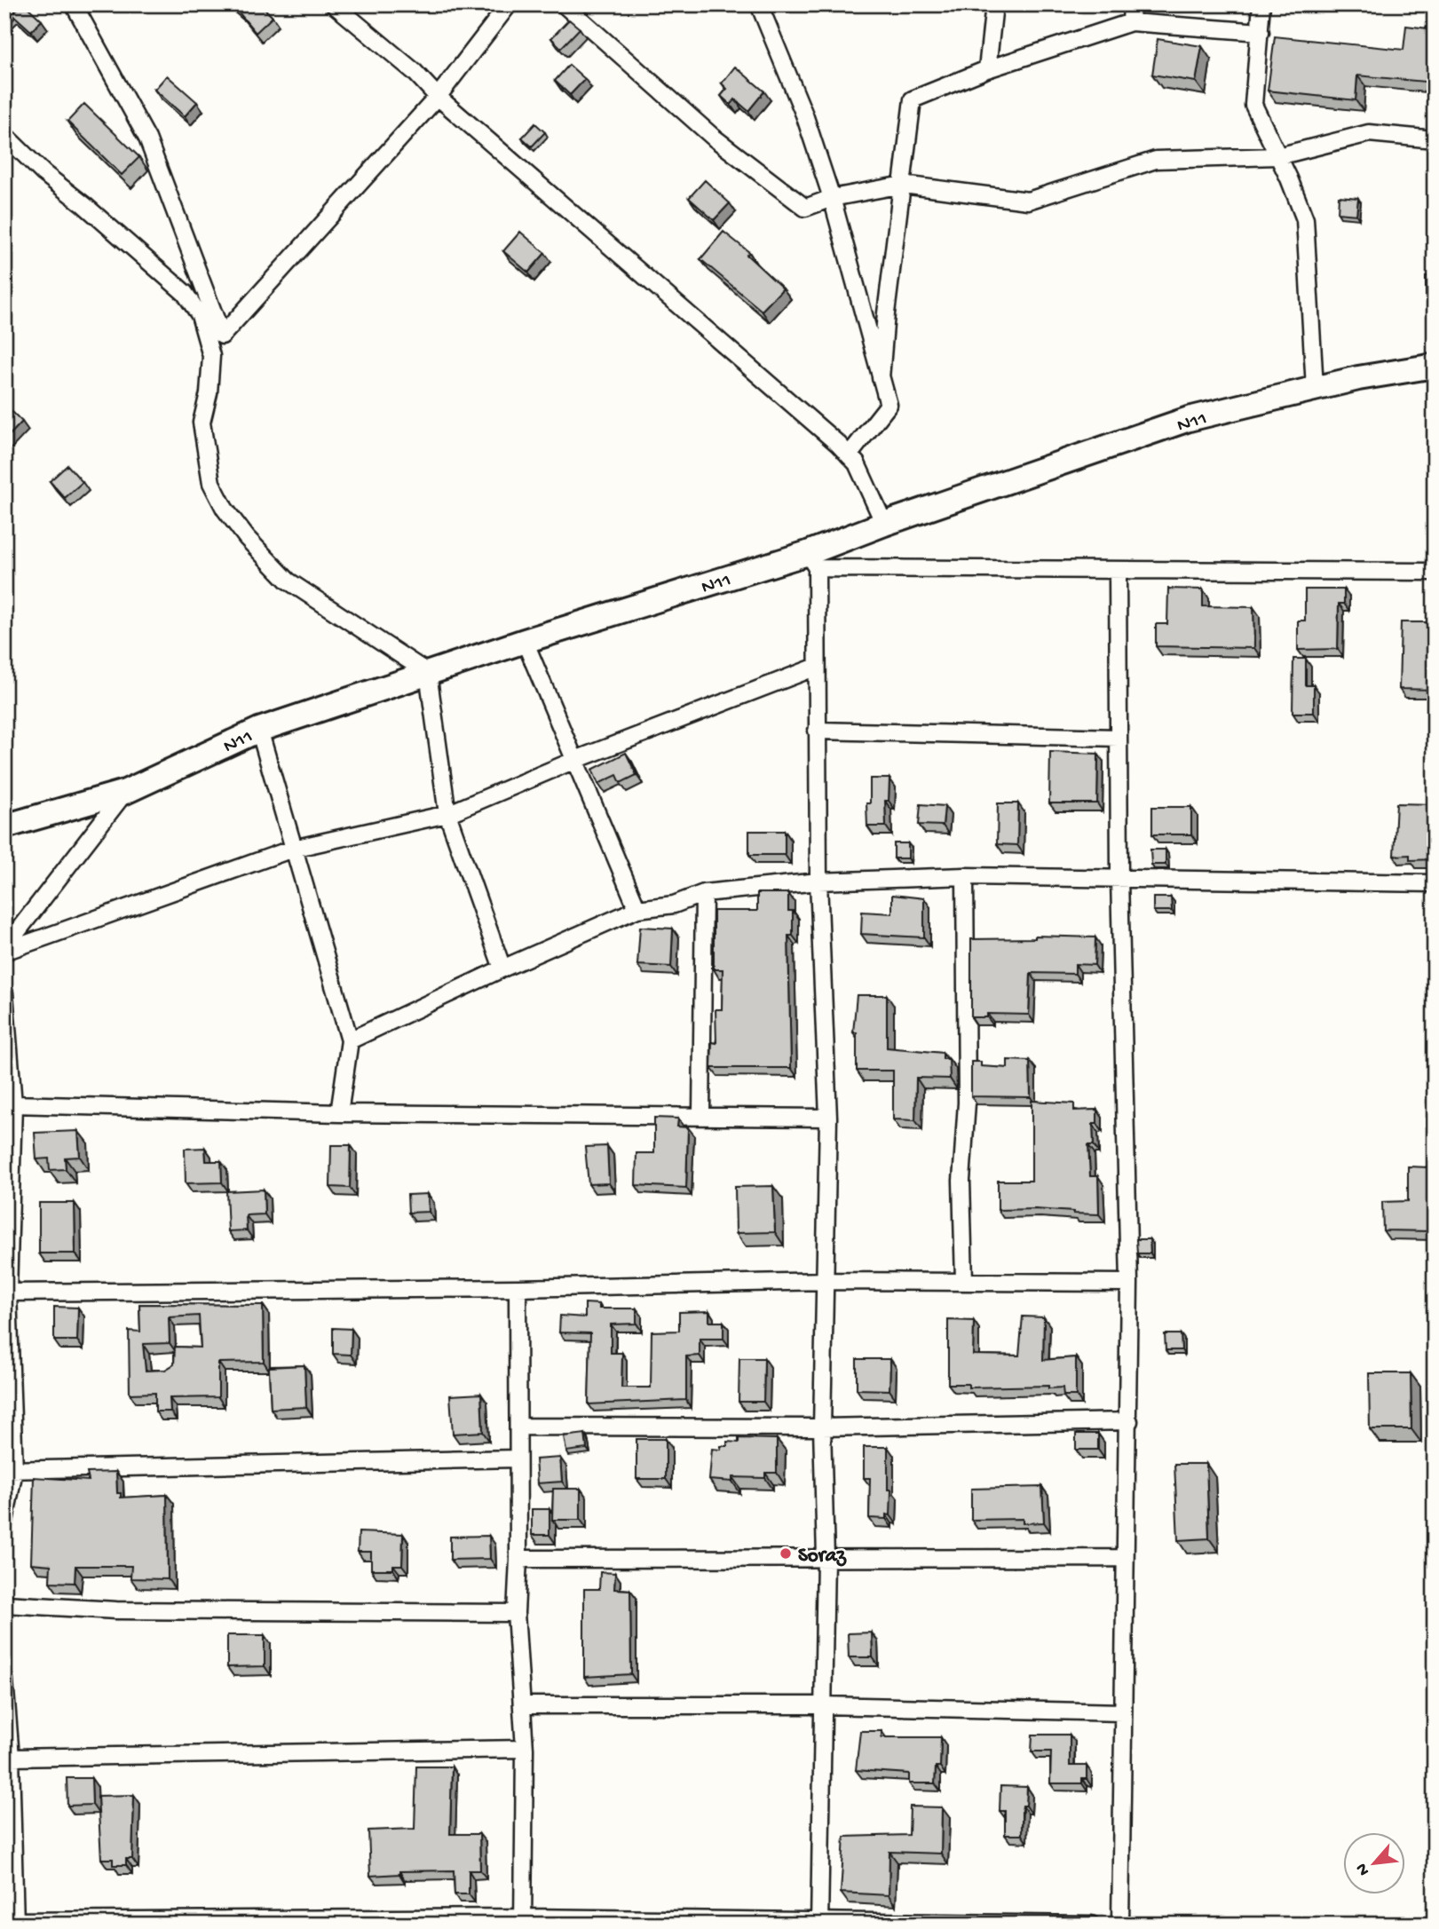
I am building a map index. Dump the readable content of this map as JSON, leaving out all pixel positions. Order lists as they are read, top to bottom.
{
  "streets": {
    "main road": ["N11"]
  },
  "places": ["Soraz"],
  "north": "bottom left"
}
